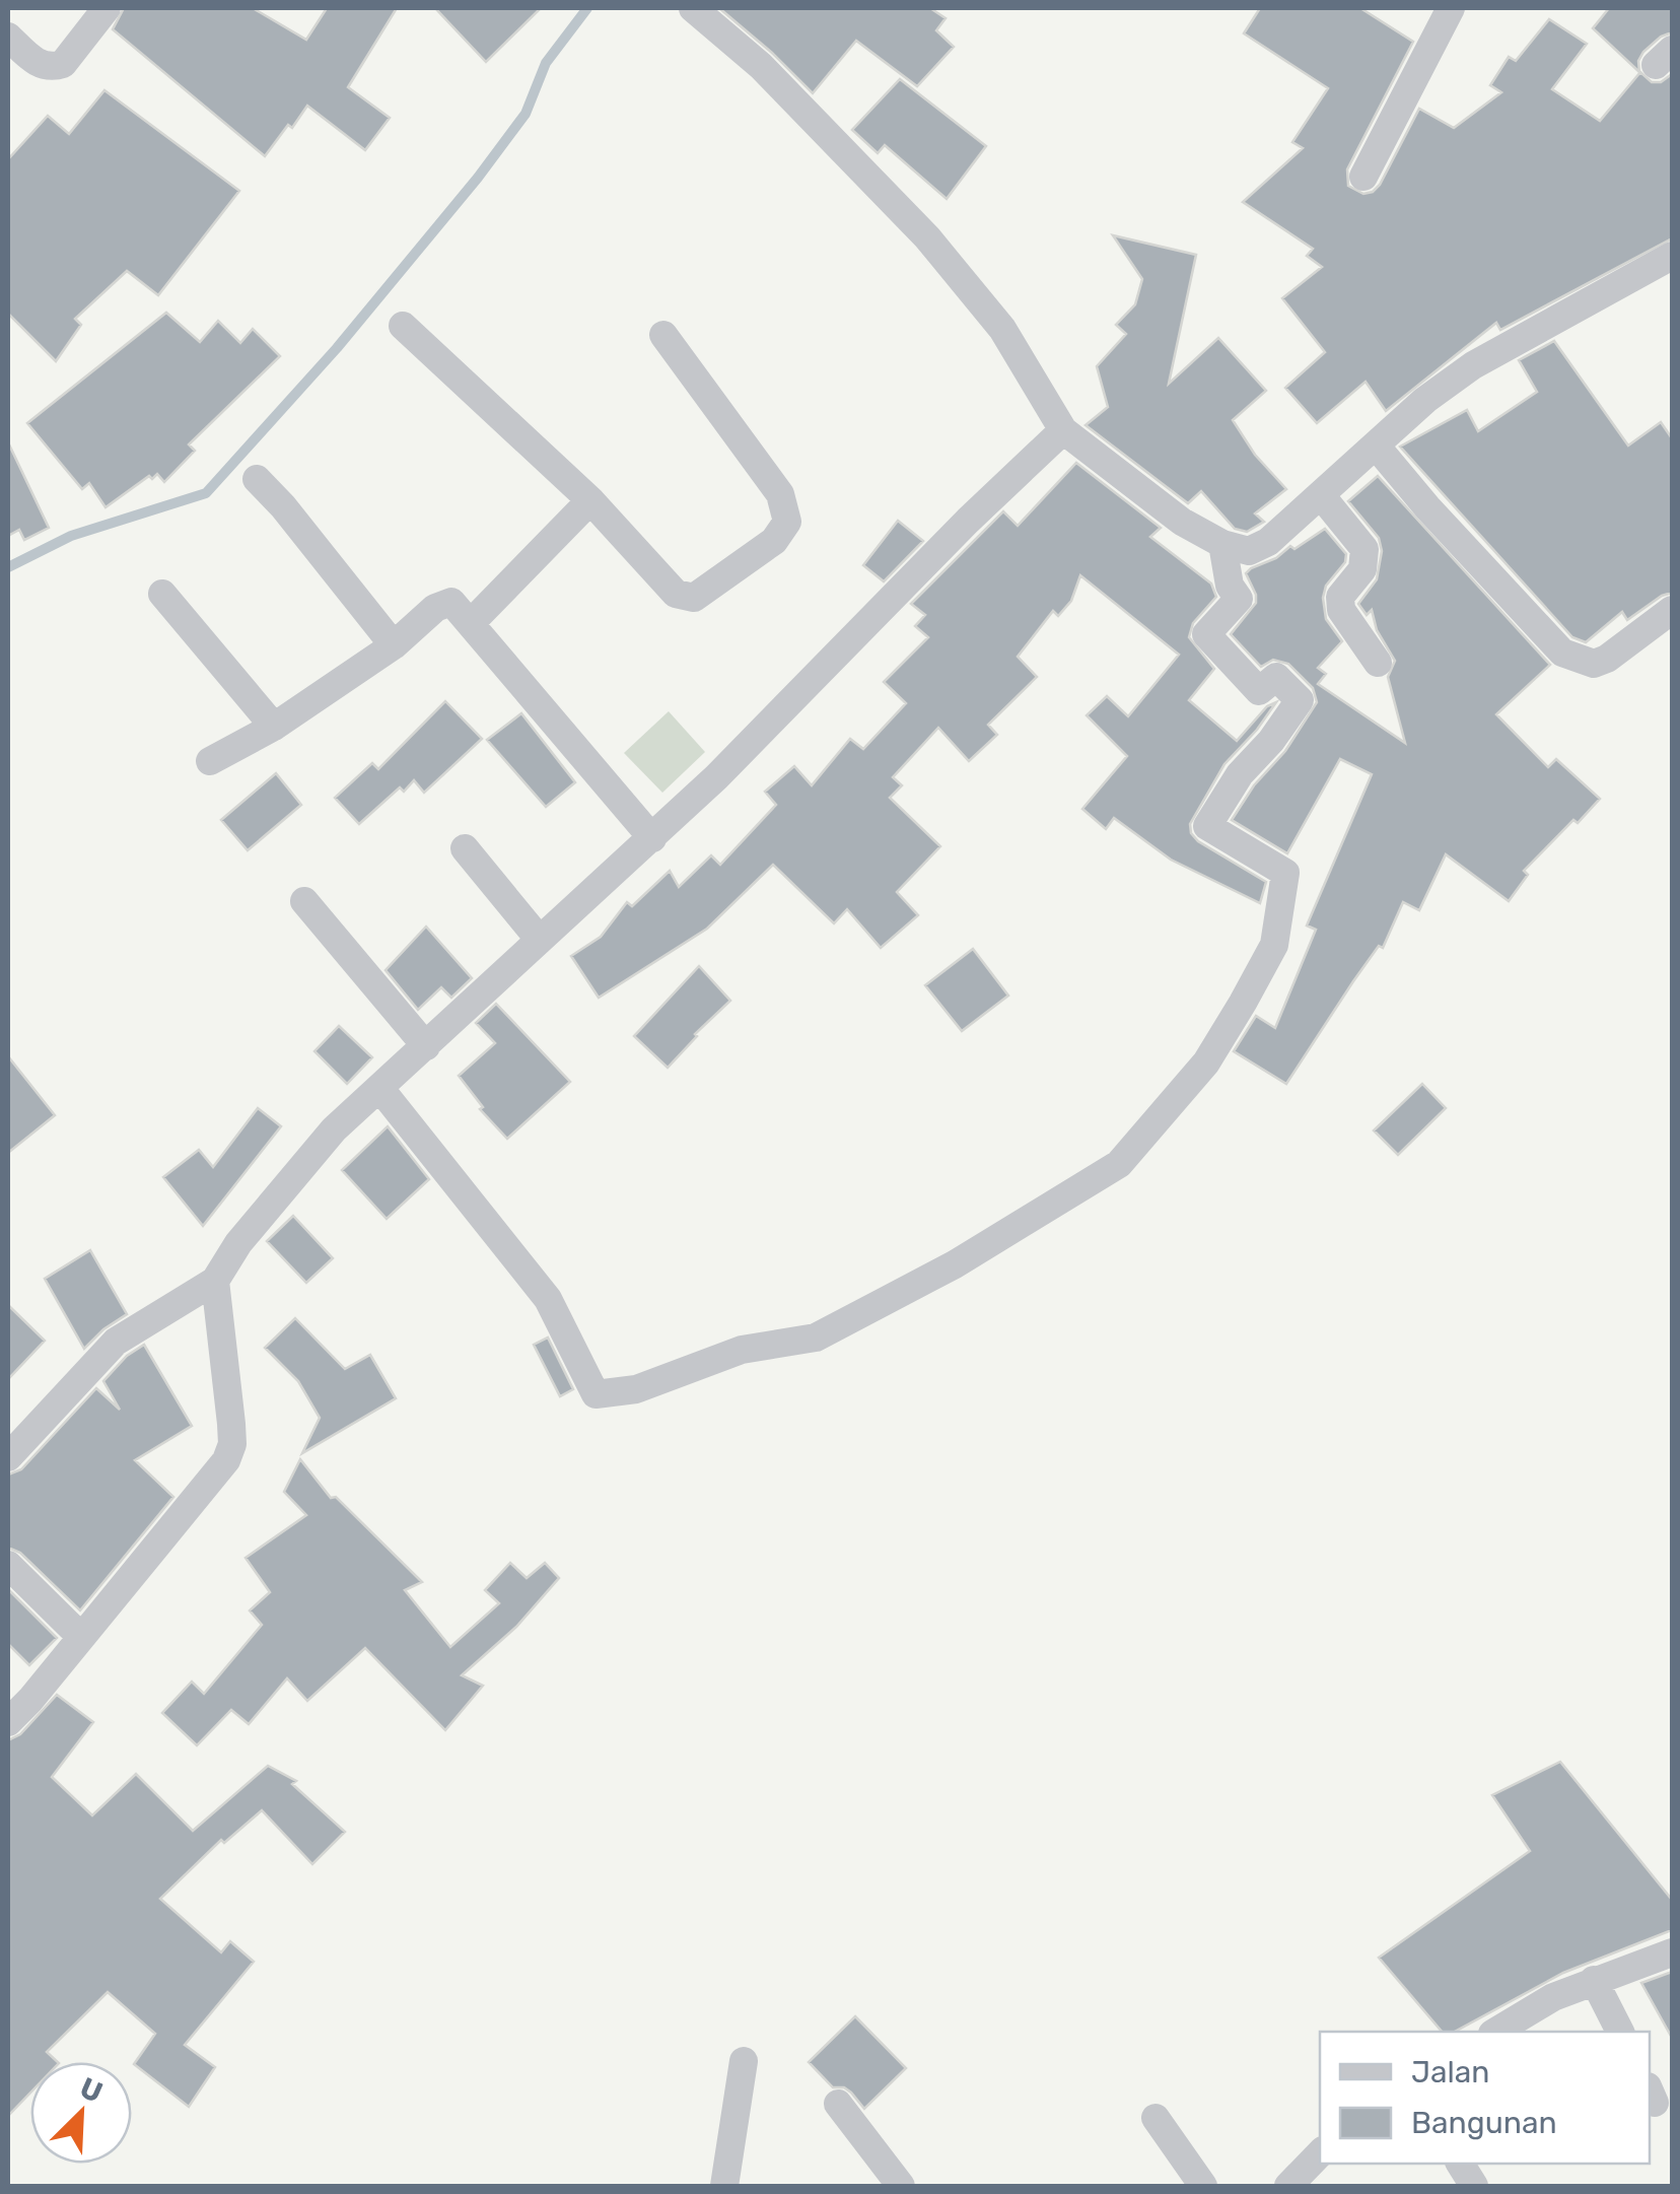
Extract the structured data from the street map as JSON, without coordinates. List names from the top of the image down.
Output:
{
  "legend": ["Jalan", "Bangunan"],
  "north": "top right"
}
